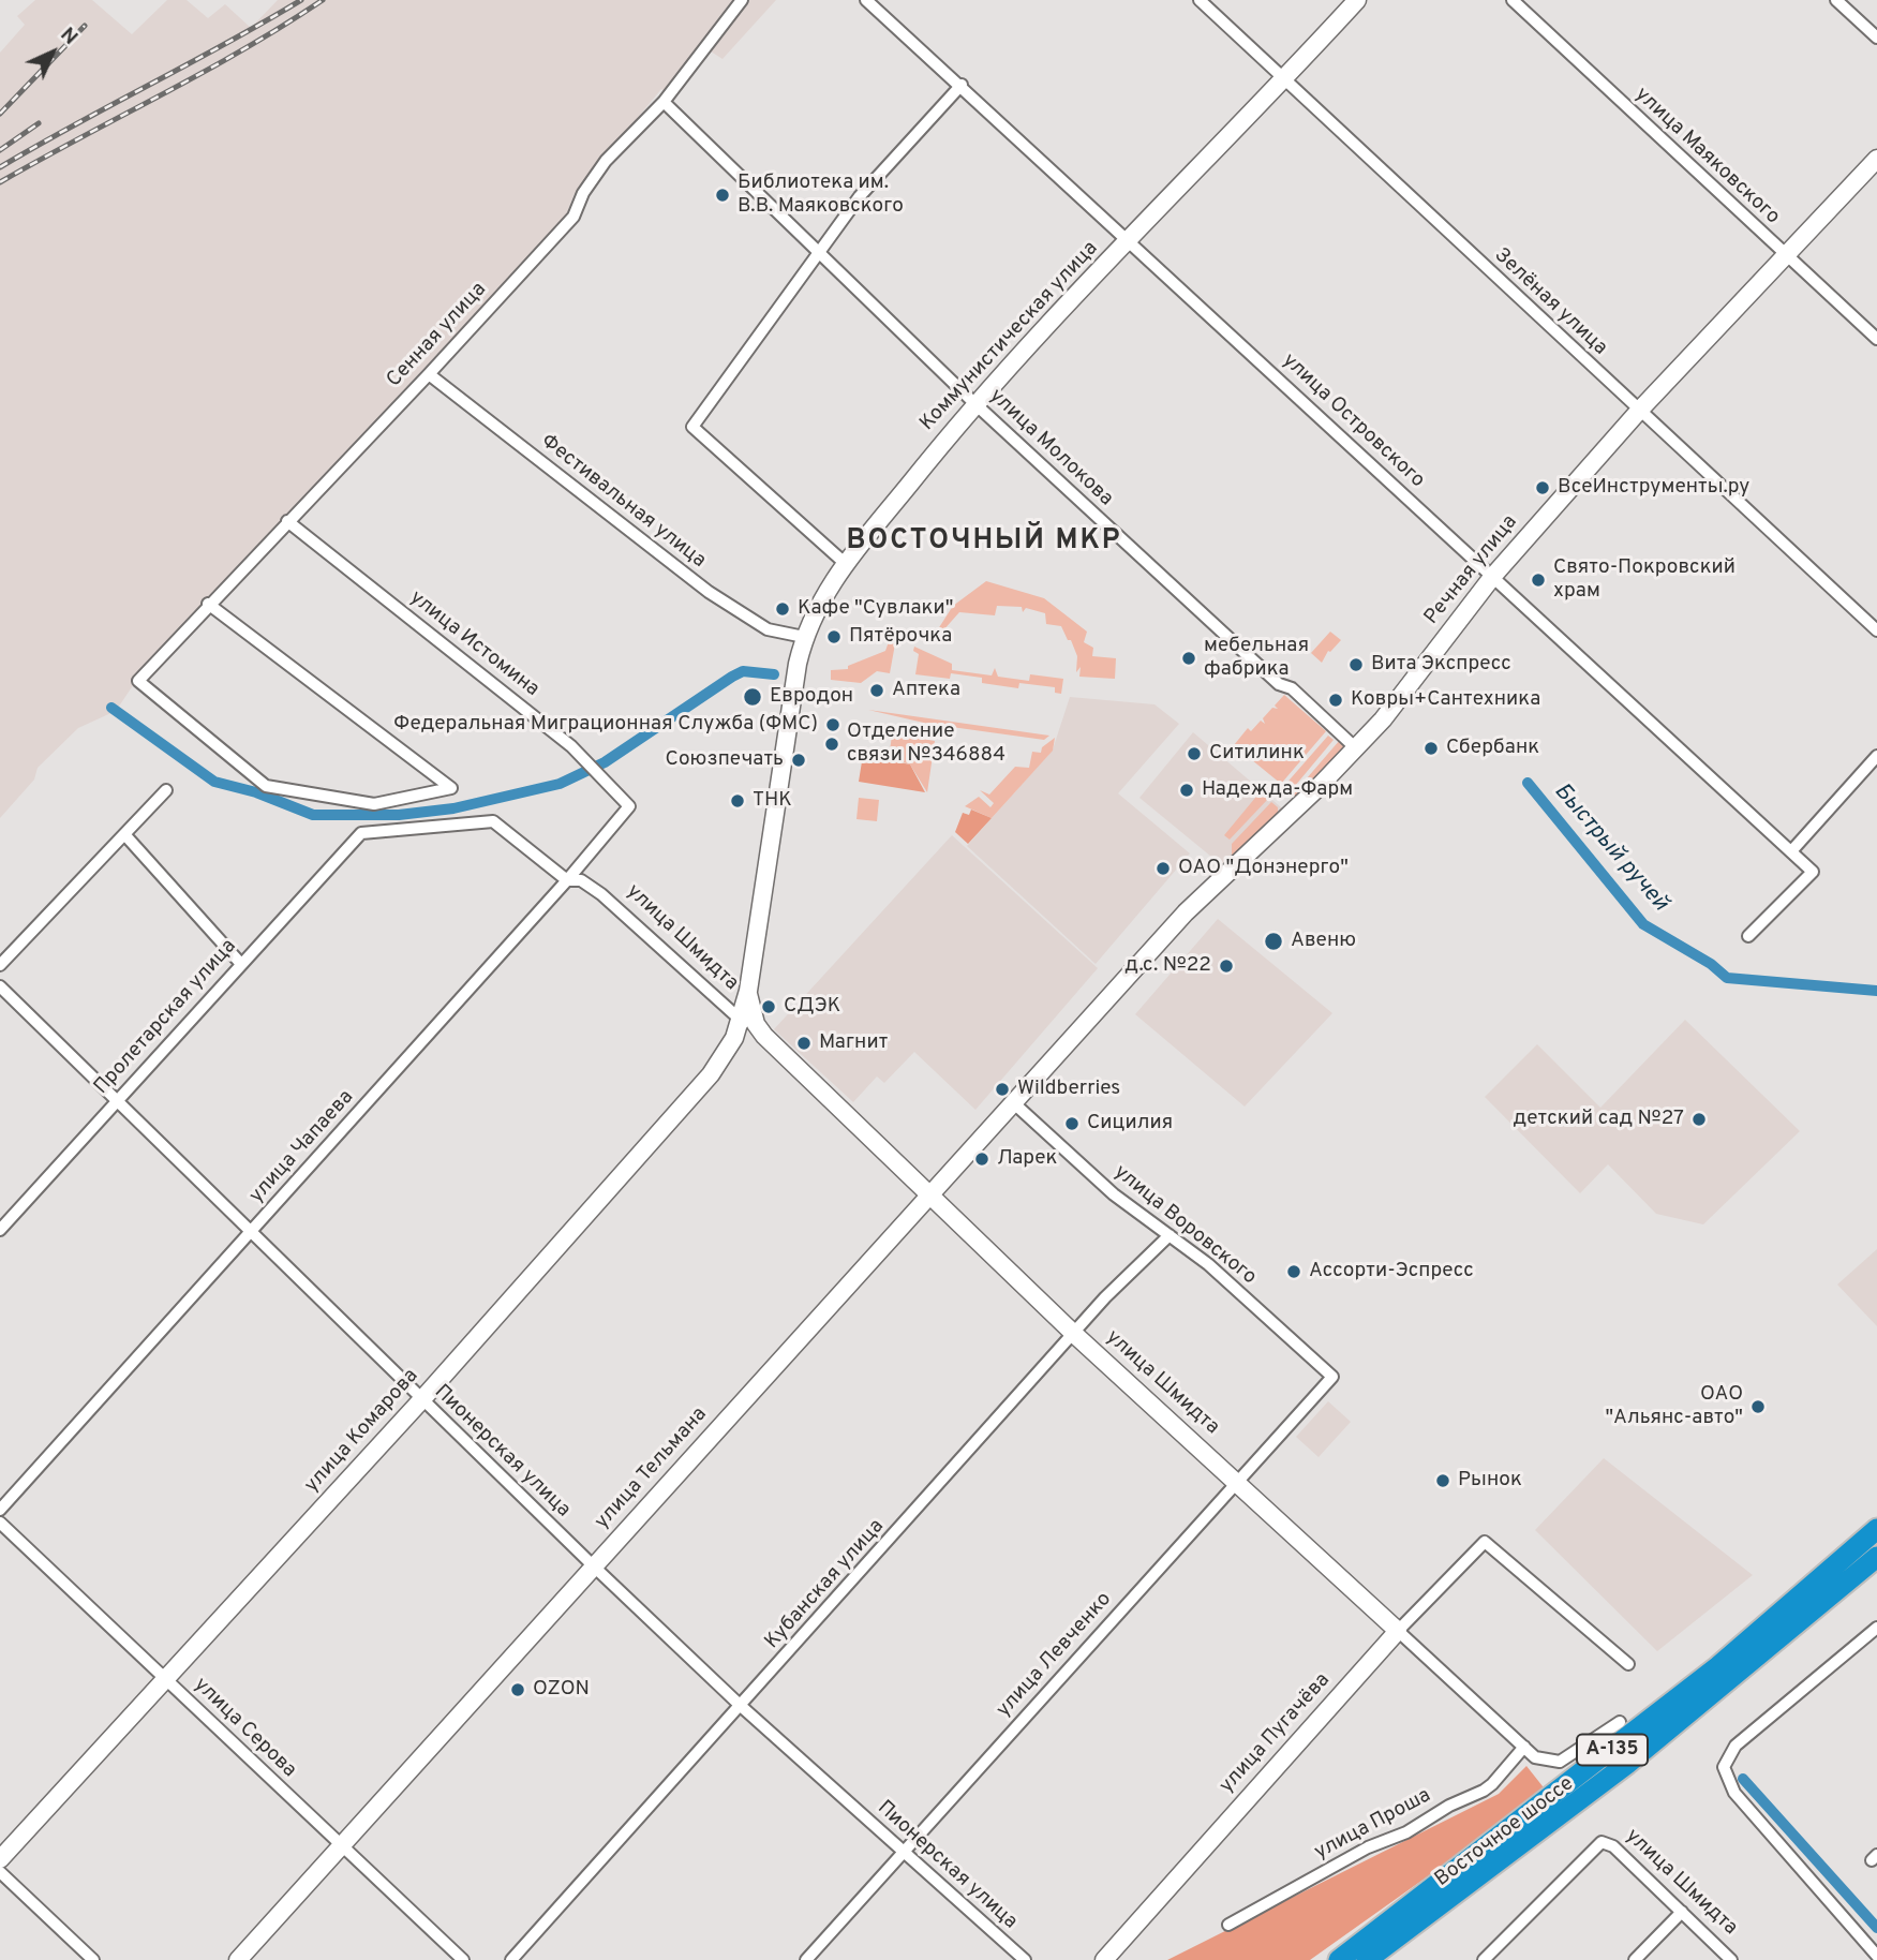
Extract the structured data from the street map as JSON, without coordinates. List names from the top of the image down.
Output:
{
  "streets": {
    "highway": ["А-135", "Восточное шоссе"],
    "street": [
      "улица Маяковского",
      "Зелёная улица",
      "Сенная улица",
      "Коммунистическая улица",
      "улица Островского",
      "улица Молокова",
      "Фестивальная улица",
      "Речная улица",
      "улица Истомина",
      "улица Шмидта",
      "Пролетарская улица",
      "улица Чапаева",
      "улица Воровского",
      "улица Комарова",
      "Пионерская улица",
      "улица Тельмана",
      "Кубанская улица",
      "улица Левченко",
      "улица Серова",
      "улица Пугачёва",
      "улица Проша"
    ]
  },
  "crossings": [
    ["улица Маяковского", "Речная улица"],
    ["Зелёная улица", "Коммунистическая улица"],
    ["Зелёная улица", "Речная улица"],
    ["Сенная улица", "улица Молокова"],
    ["Сенная улица", "Фестивальная улица"],
    ["Сенная улица", "улица Истомина"],
    ["Коммунистическая улица", "улица Островского"],
    ["Коммунистическая улица", "улица Молокова"],
    ["Коммунистическая улица", "Фестивальная улица"],
    ["Коммунистическая улица", "улица Шмидта"],
    ["Коммунистическая улица", "улица Комарова"],
    ["улица Островского", "Речная улица"],
    ["улица Молокова", "Речная улица"],
    ["Речная улица", "улица Тельмана"],
    ["улица Истомина", "улица Чапаева"],
    ["улица Шмидта", "Пролетарская улица"],
    ["улица Шмидта", "улица Чапаева"],
    ["улица Шмидта", "улица Комарова"],
    ["улица Шмидта", "улица Тельмана"],
    ["улица Шмидта", "Кубанская улица"],
    ["улица Шмидта", "улица Левченко"],
    ["улица Шмидта", "улица Пугачёва"],
    ["улица Шмидта", "улица Проша"],
    ["Пролетарская улица", "Пионерская улица"],
    ["улица Чапаева", "Пионерская улица"],
    ["улица Воровского", "улица Тельмана"],
    ["улица Воровского", "Кубанская улица"],
    ["улица Воровского", "улица Левченко"],
    ["улица Комарова", "Пионерская улица"],
    ["улица Комарова", "улица Серова"],
    ["Пионерская улица", "улица Тельмана"],
    ["Пионерская улица", "Кубанская улица"],
    ["Пионерская улица", "улица Левченко"],
    ["улица Тельмана", "улица Серова"]
  ],
  "districts": ["ВОСТОЧНЫЙ МКР"],
  "water": ["Быстрый ручей"],
  "places": [
    "Библиотека им. В.В. Маяковского",
    "ВсеИнструменты.ру",
    "Свято-Покровский храм",
    "Кафе \"Сувлаки\"",
    "Пятёрочка",
    "мебельная фабрика",
    "Вита Экспресс",
    "Аптека",
    "Евродон",
    "Ковры+Сантехника",
    "Федеральная Миграционная Служба (ФМС)",
    "Отделение связи №346884",
    "Сбербанк",
    "Ситилинк",
    "Союзпечать",
    "Надежда-Фарм",
    "ТНК",
    "ОАО \"Донэнерго\"",
    "Авеню",
    "д.с. №22",
    "СДЭК",
    "Магнит",
    "Wildberries",
    "детский сад №27",
    "Сицилия",
    "Ларек",
    "Ассорти-Эспресс",
    "ОАО \"Альянс-авто\"",
    "Рынок",
    "OZON"
  ],
  "north": "top right"
}
